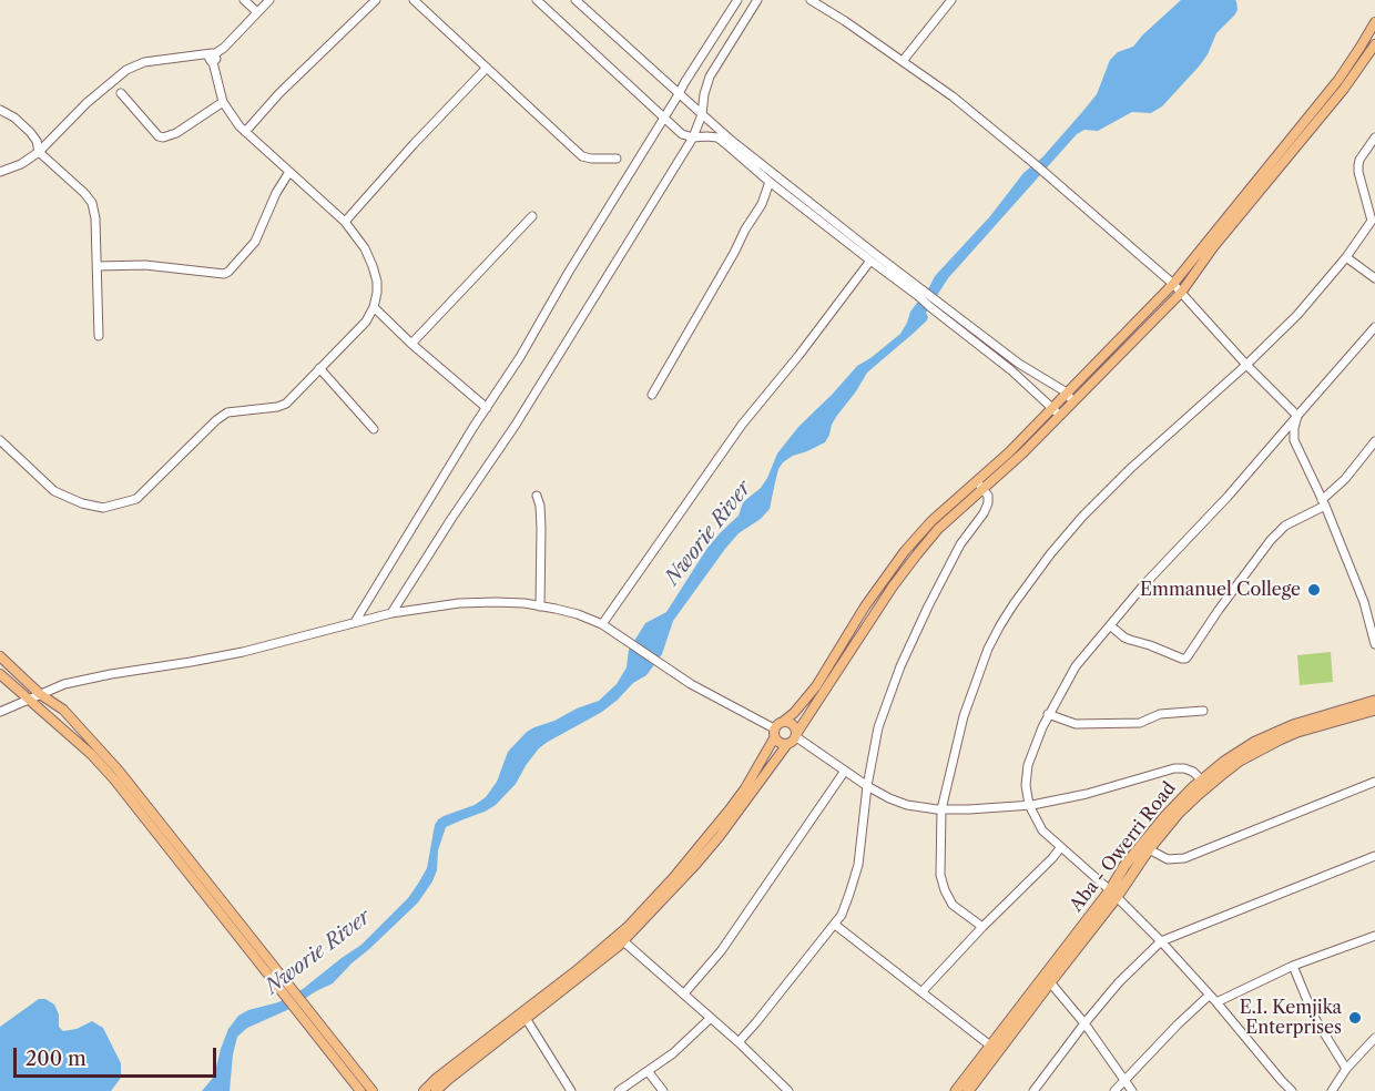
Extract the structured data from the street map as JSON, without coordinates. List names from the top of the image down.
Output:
{
  "streets": {
    "highway": ["Aba - Owerri Road"]
  },
  "water": ["Nworie River"],
  "places": ["Emmanuel College", "E.I. Kemjika Enterprises"],
  "scale_bar": "200 m"
}
